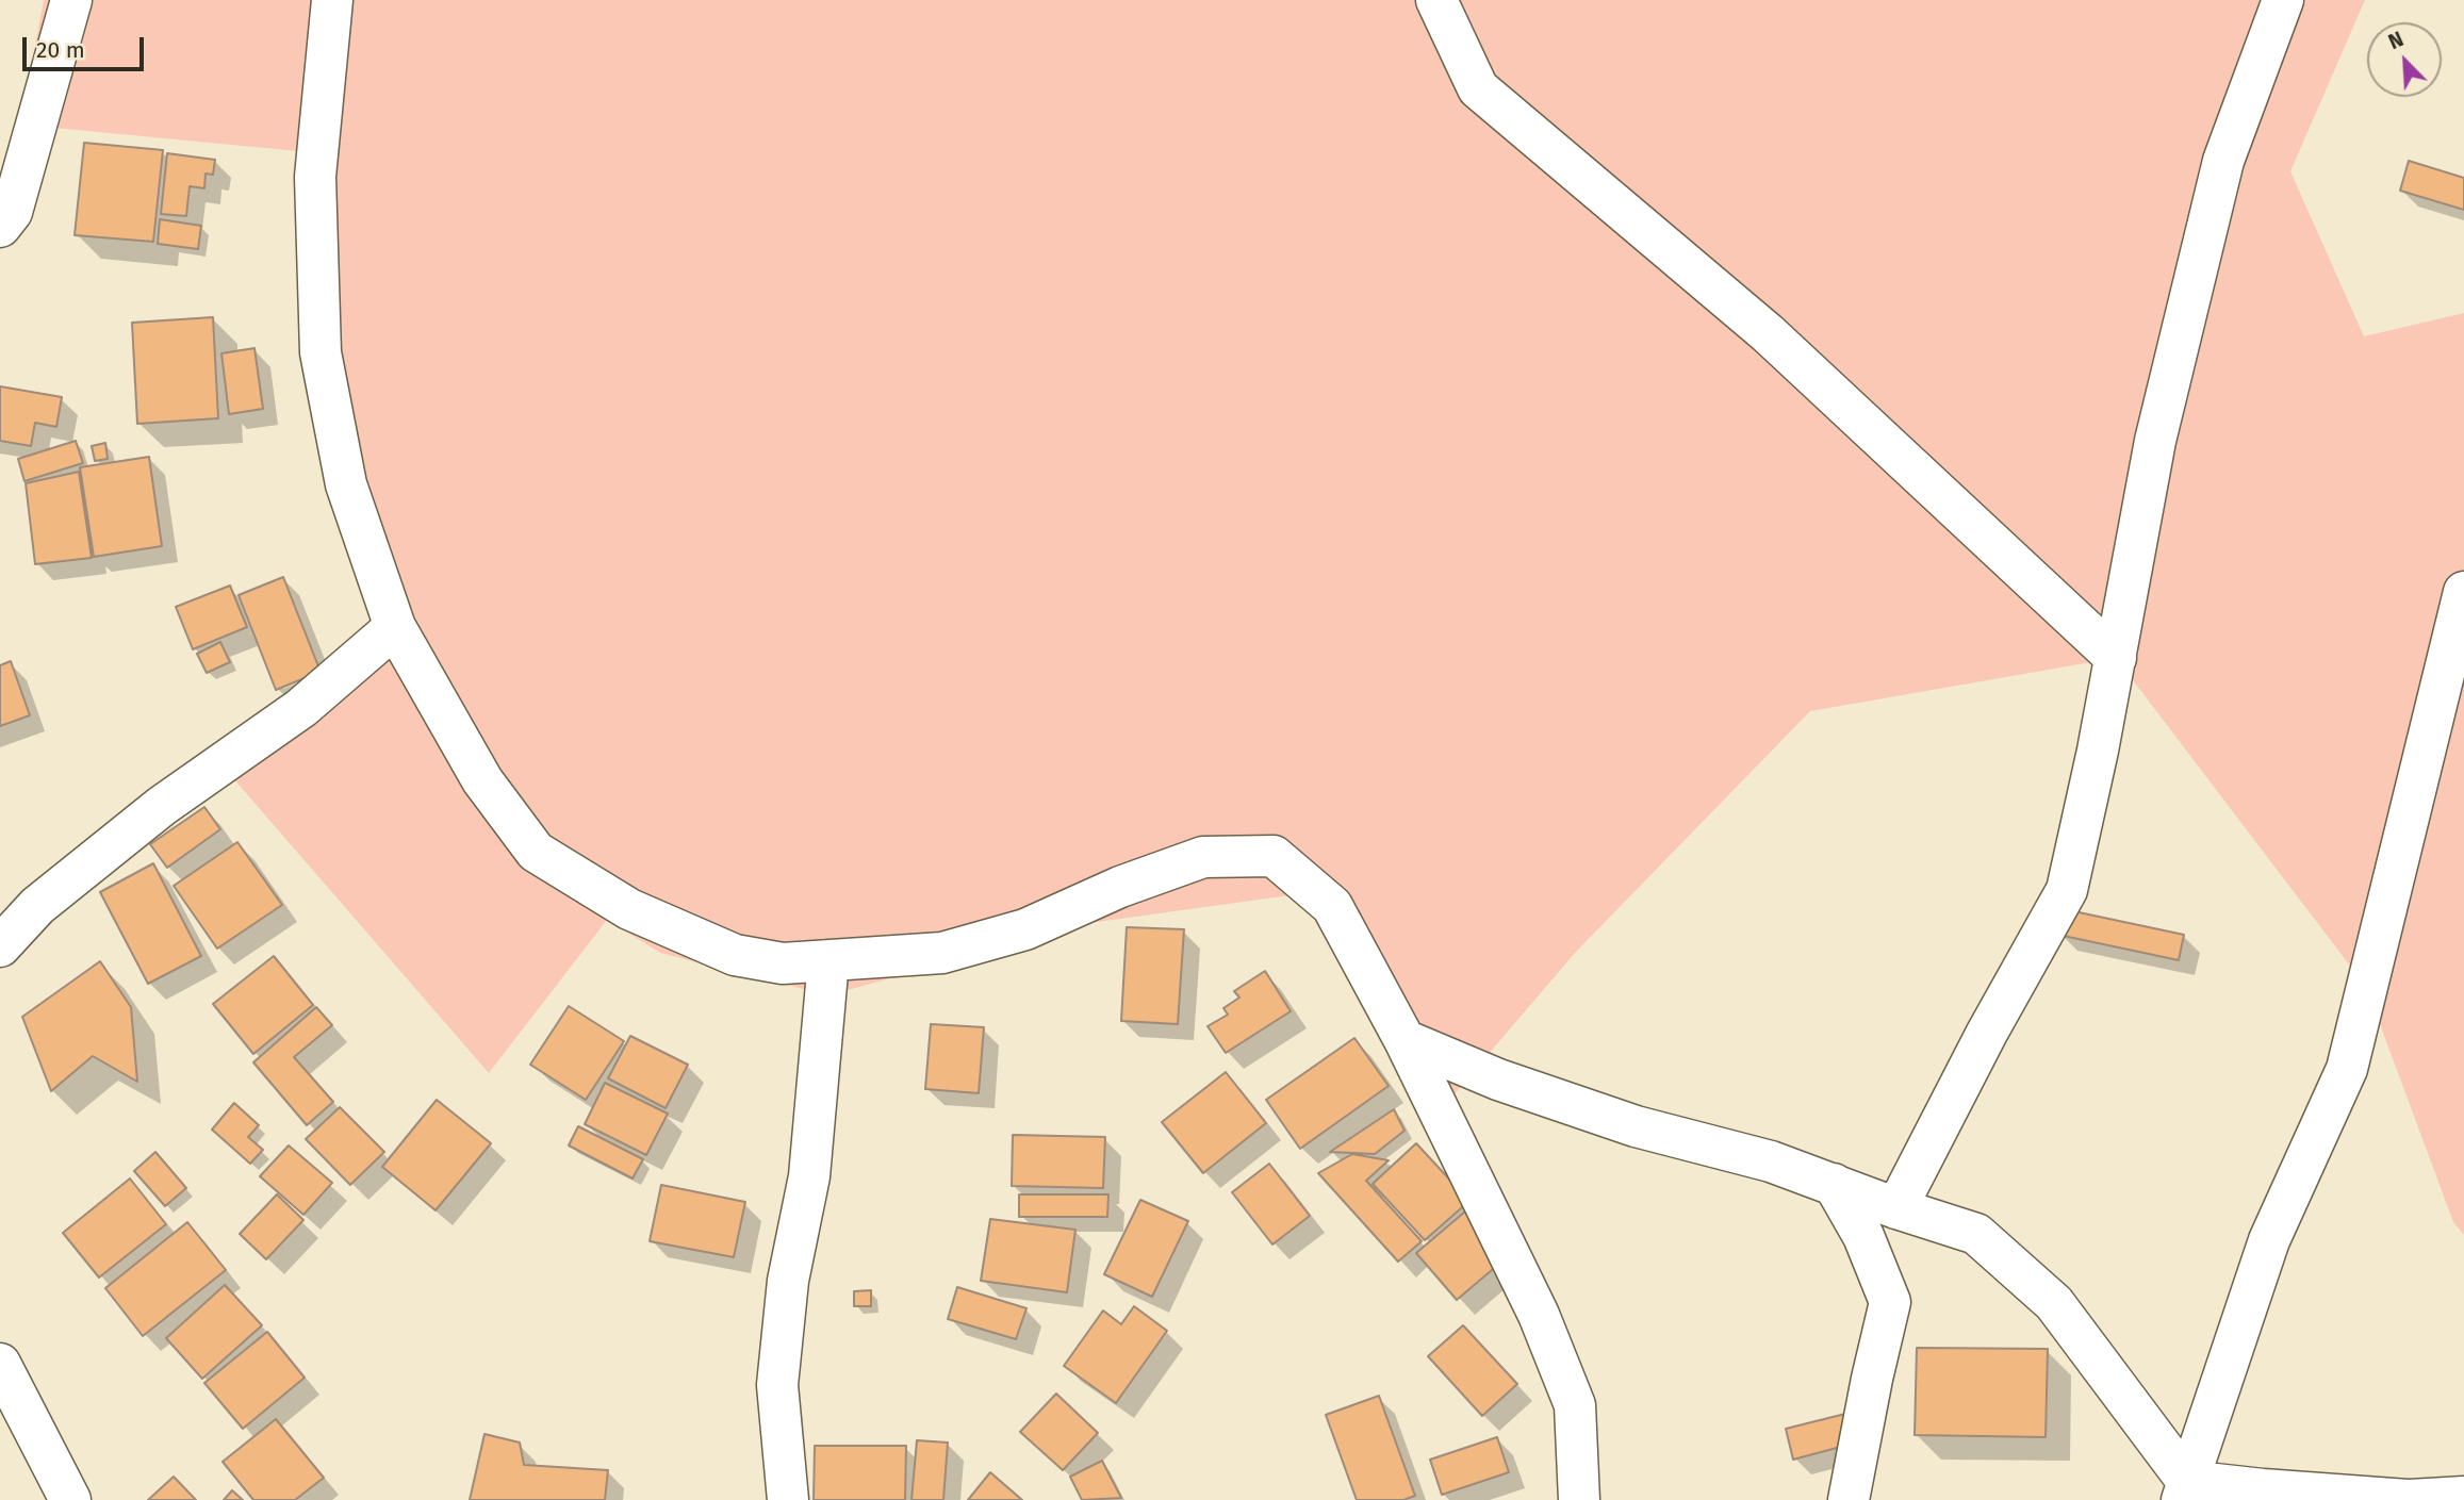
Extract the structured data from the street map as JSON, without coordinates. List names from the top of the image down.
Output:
{
  "scale_bar": "20 m",
  "north": "top left"
}
